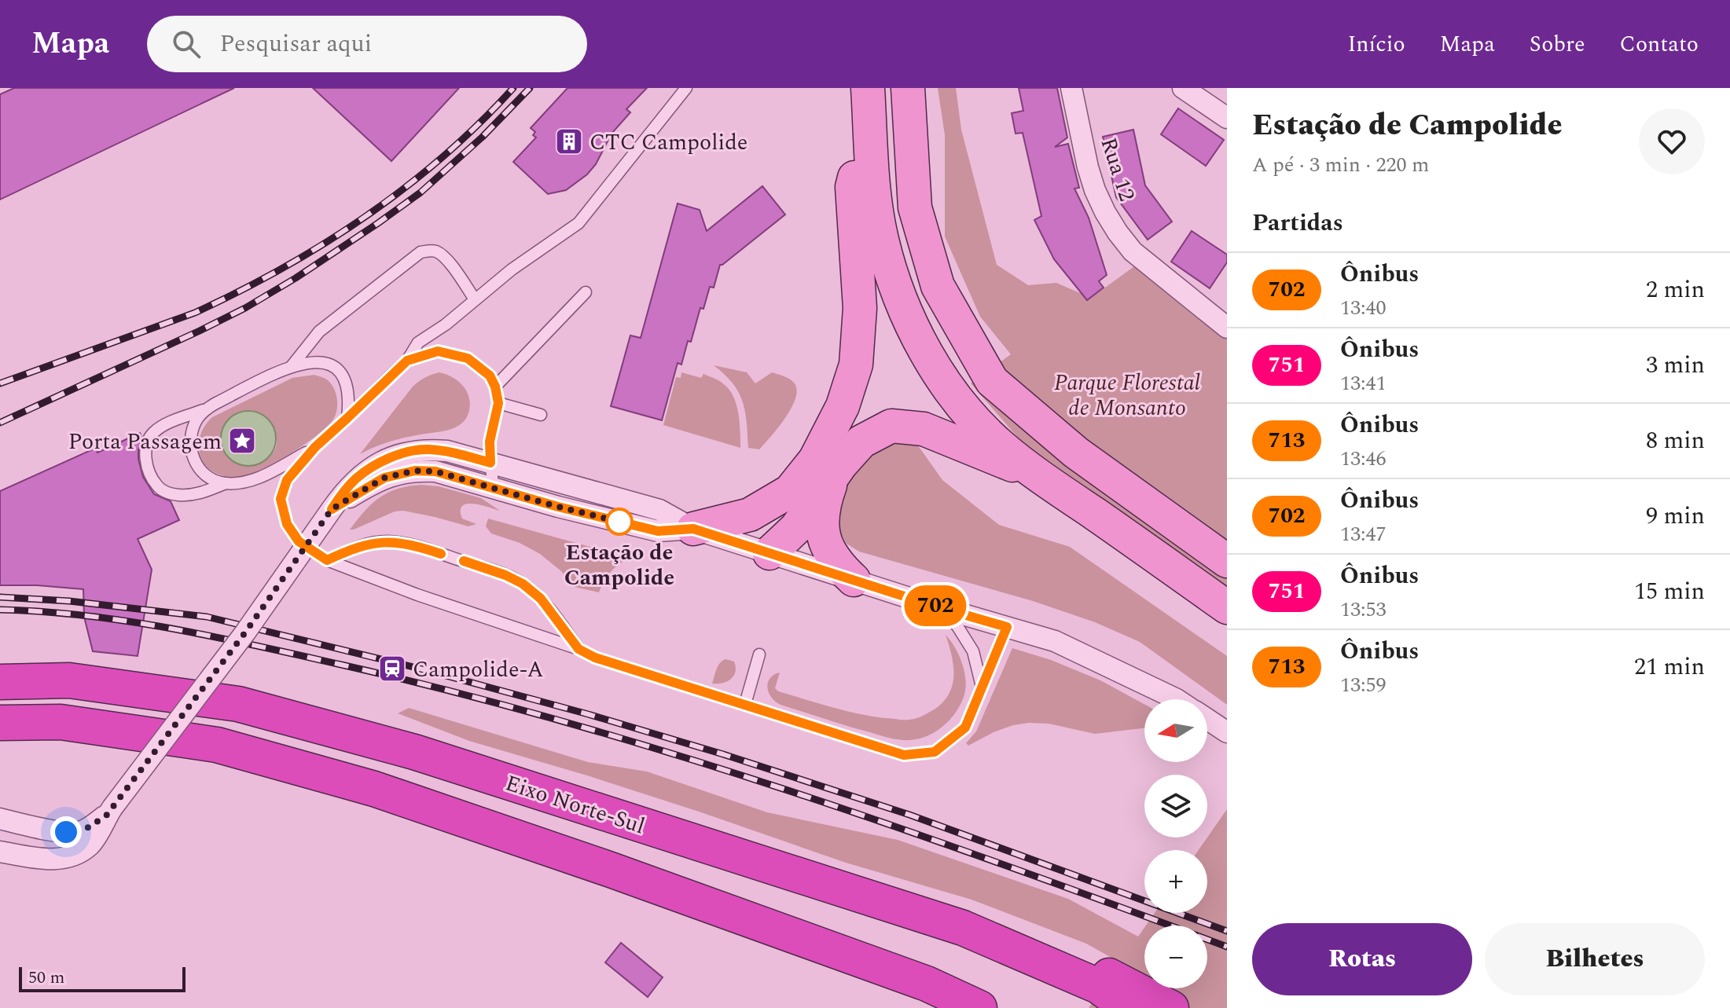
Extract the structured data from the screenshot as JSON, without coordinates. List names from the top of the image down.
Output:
{
  "streets": {
    "highway": ["Eixo Norte-Sul"],
    "street": ["Rua 12"]
  },
  "parks": ["Parque Florestal de Monsanto"],
  "places": {
    "building": ["CTC Campolide"],
    "place": ["Porta Passagem"],
    "other": ["Estação de Campolide"],
    "station": ["Campolide-A"]
  },
  "lines": ["bus line 702"],
  "scale_bar": "50 m",
  "north": "left",
  "page": {
    "header": "Mapa",
    "search": "Pesquisar aqui",
    "nav": [
      "Início",
      "Mapa",
      "Sobre",
      "Contato"
    ],
    "on_map": "702",
    "heading": [
      ["Estação de Campolide", "A pé · 3 min · 220 m"],
      "Partidas"
    ],
    "list": [
      {
        "mark": "702",
        "name": "Ônibus",
        "note": "13:40",
        "value": "2 min"
      },
      {
        "mark": "751",
        "name": "Ônibus",
        "note": "13:41",
        "value": "3 min"
      },
      {
        "mark": "713",
        "name": "Ônibus",
        "note": "13:46",
        "value": "8 min"
      },
      {
        "mark": "702",
        "name": "Ônibus",
        "note": "13:47",
        "value": "9 min"
      },
      {
        "mark": "751",
        "name": "Ônibus",
        "note": "13:53",
        "value": "15 min"
      },
      {
        "mark": "713",
        "name": "Ônibus",
        "note": "13:59",
        "value": "21 min"
      }
    ],
    "map_buttons": ["+", "−"],
    "buttons": ["Rotas", "Bilhetes"],
    "scale": "50 m"
  }
}
